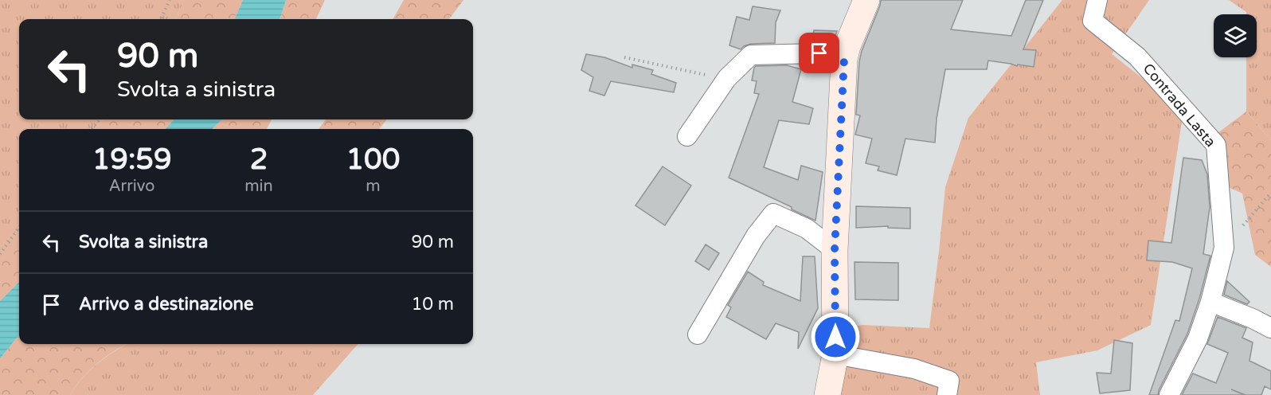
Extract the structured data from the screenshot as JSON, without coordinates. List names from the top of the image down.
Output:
{
  "streets": {
    "street": ["Contrada Lasta"]
  },
  "page": {
    "turn": ["90 m", "Svolta a sinistra"],
    "eta": [
      "19:59",
      "Arrivo",
      "2",
      "min",
      "100",
      "m"
    ],
    "list": [
      {
        "name": "Svolta a sinistra",
        "value": "90 m"
      },
      {
        "name": "Arrivo a destinazione",
        "value": "10 m"
      }
    ]
  }
}
